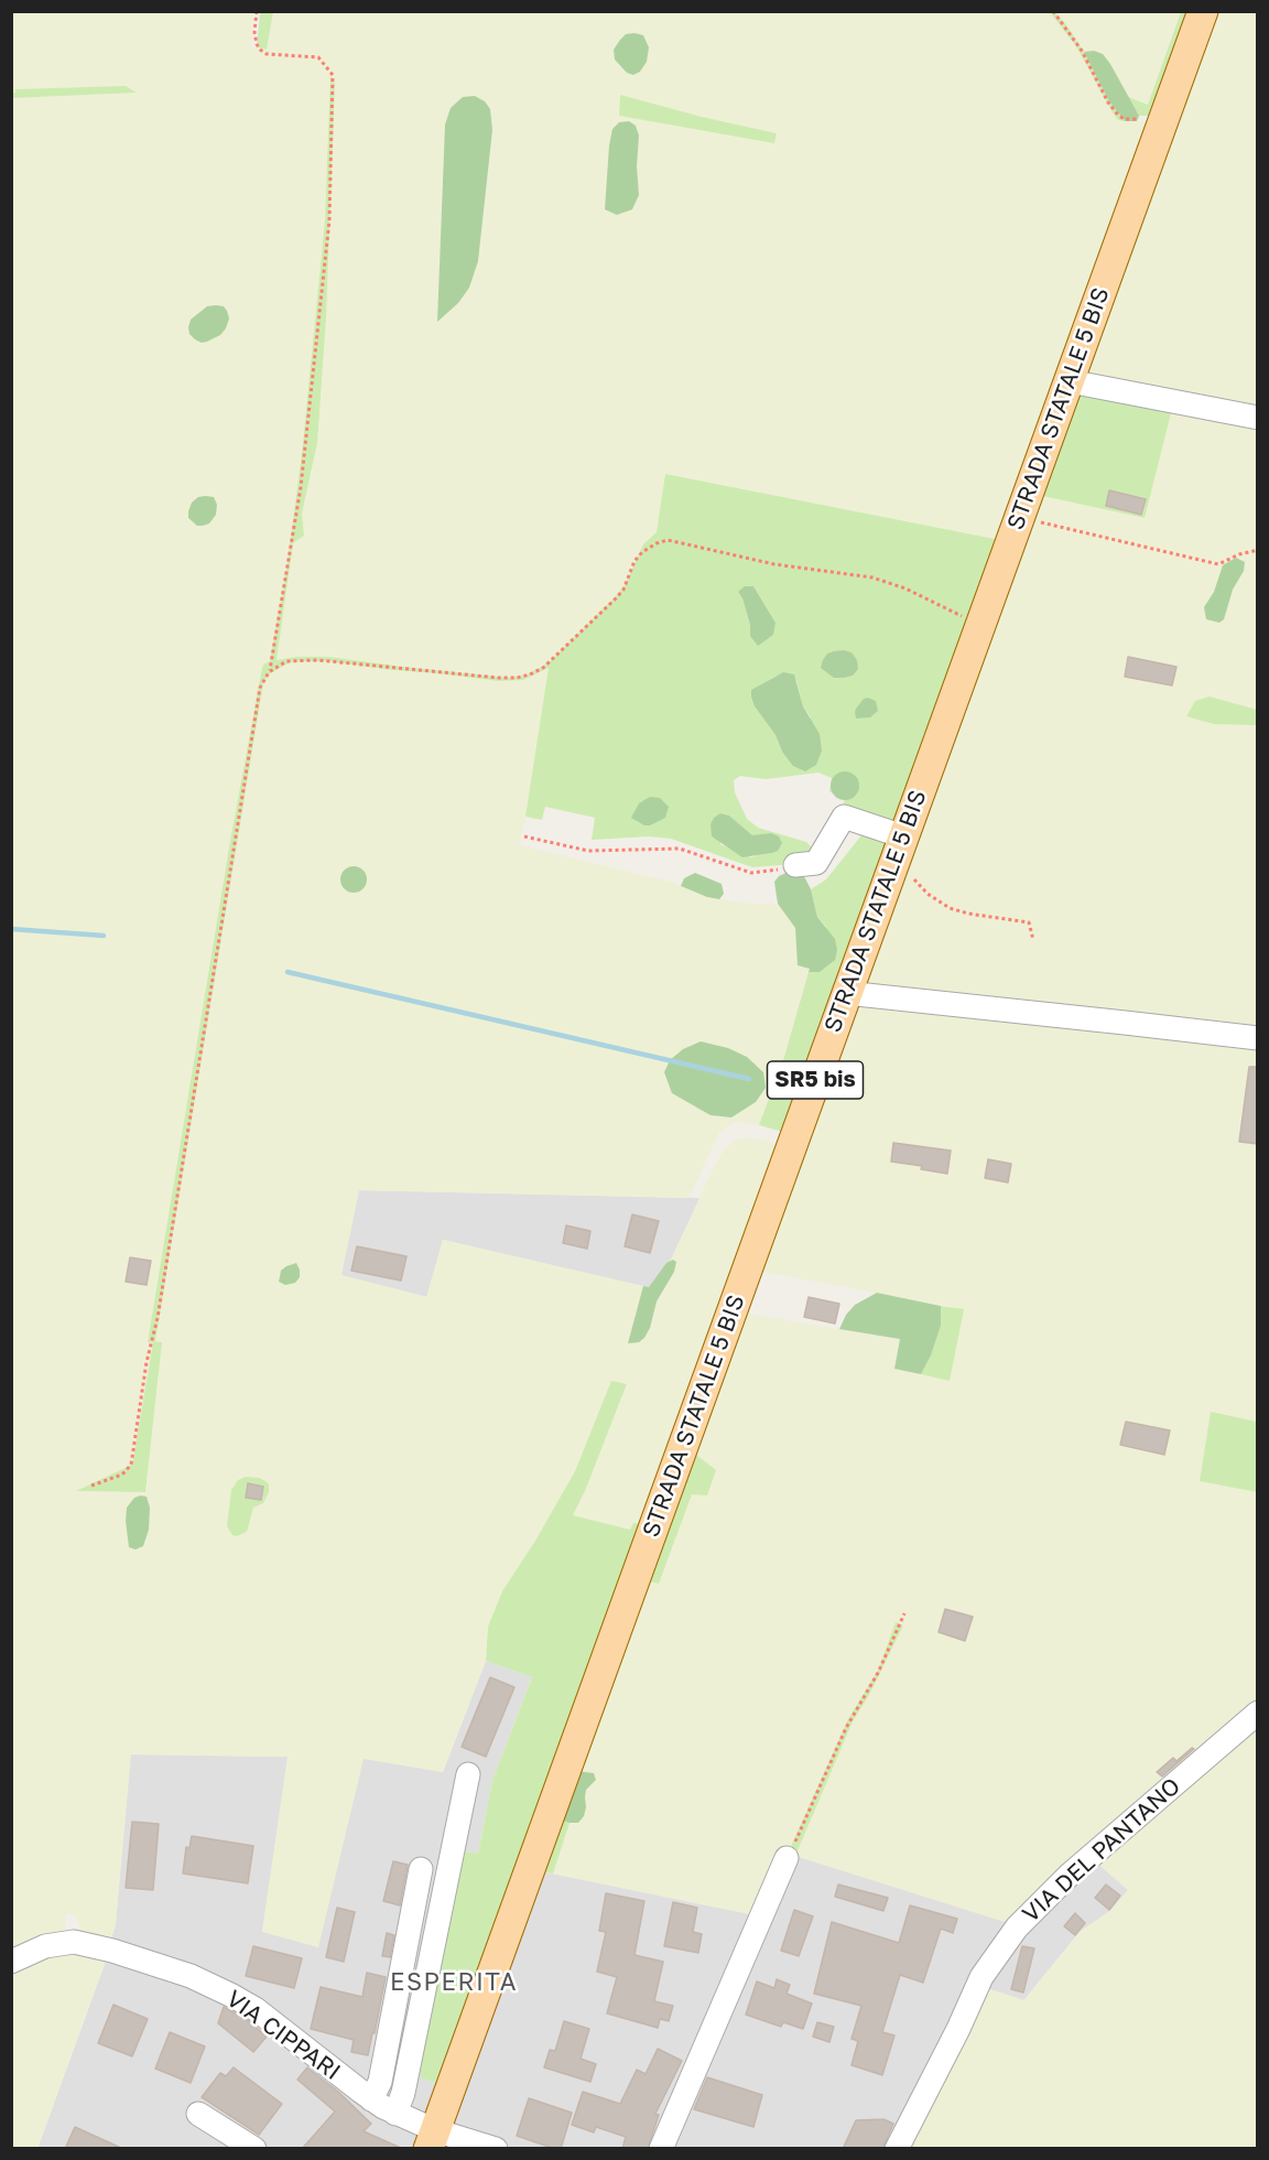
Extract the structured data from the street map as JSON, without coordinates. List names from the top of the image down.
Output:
{
  "streets": {
    "main road": ["STRADA STATALE 5 BIS", "SR5 bis"],
    "street": ["VIA DEL PANTANO", "VIA CIPPARI"]
  },
  "crossings": [
    ["STRADA STATALE 5 BIS", "VIA CIPPARI"]
  ],
  "districts": ["ESPERITA"]
}
